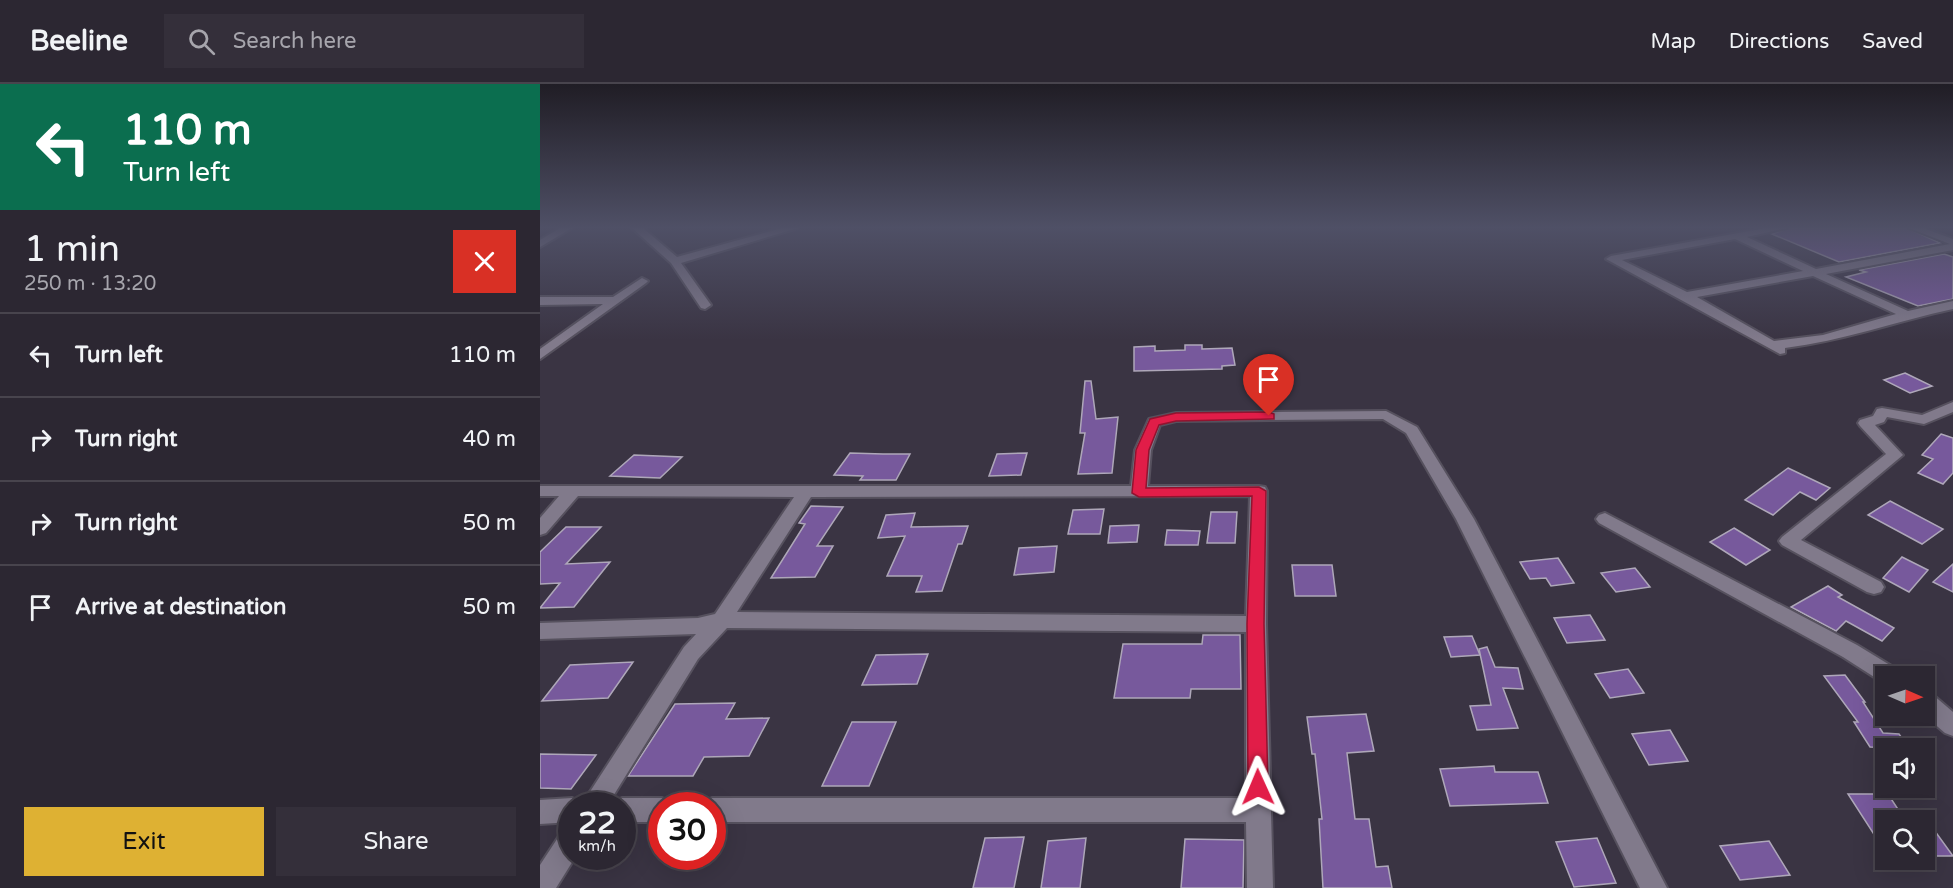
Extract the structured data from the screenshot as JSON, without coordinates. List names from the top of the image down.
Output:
{
  "north": "right",
  "page": {
    "header": "Beeline",
    "search": "Search here",
    "nav": ["Map", "Directions", "Saved"],
    "turn": ["110 m", "Turn left"],
    "heading": ["1 min", "250 m · 13:20"],
    "list": [
      {
        "name": "Turn left",
        "value": "110 m"
      },
      {
        "name": "Turn right",
        "value": "40 m"
      },
      {
        "name": "Turn right",
        "value": "50 m"
      },
      {
        "name": "Arrive at destination",
        "value": "50 m"
      }
    ],
    "speed": "22 km/h",
    "limit": "30",
    "buttons": ["Exit", "Share"]
  }
}
